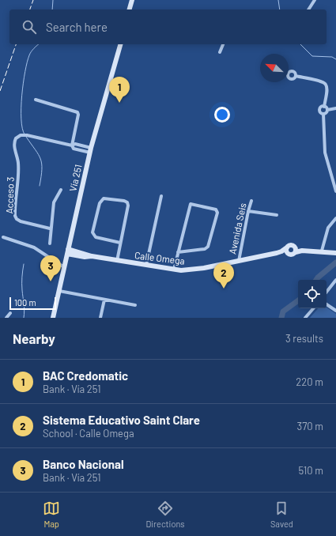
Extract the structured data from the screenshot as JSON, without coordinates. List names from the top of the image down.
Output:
{
  "streets": {
    "street": [
      "Vía 251",
      "Acceso 3",
      "Avenida Seis",
      "Calle Omega"
    ]
  },
  "crossings": [
    ["Vía 251", "Acceso 3"],
    ["Vía 251", "Calle Omega"],
    ["Avenida Seis", "Calle Omega"]
  ],
  "scale_bar": "100 m",
  "north": "top left",
  "page": {
    "search": "Search here",
    "pins": ["1", "3", "2"],
    "scale": "100 m",
    "heading": ["Nearby", "3 results"],
    "list": [
      {
        "mark": "1",
        "name": "BAC Credomatic",
        "note": "Bank · Vía 251",
        "value": "220 m"
      },
      {
        "mark": "2",
        "name": "Sistema Educativo Saint Clare",
        "note": "School · Calle Omega",
        "value": "370 m"
      },
      {
        "mark": "3",
        "name": "Banco Nacional",
        "note": "Bank · Vía 251",
        "value": "510 m"
      }
    ],
    "nav": ["Map", "Directions", "Saved"]
  }
}
